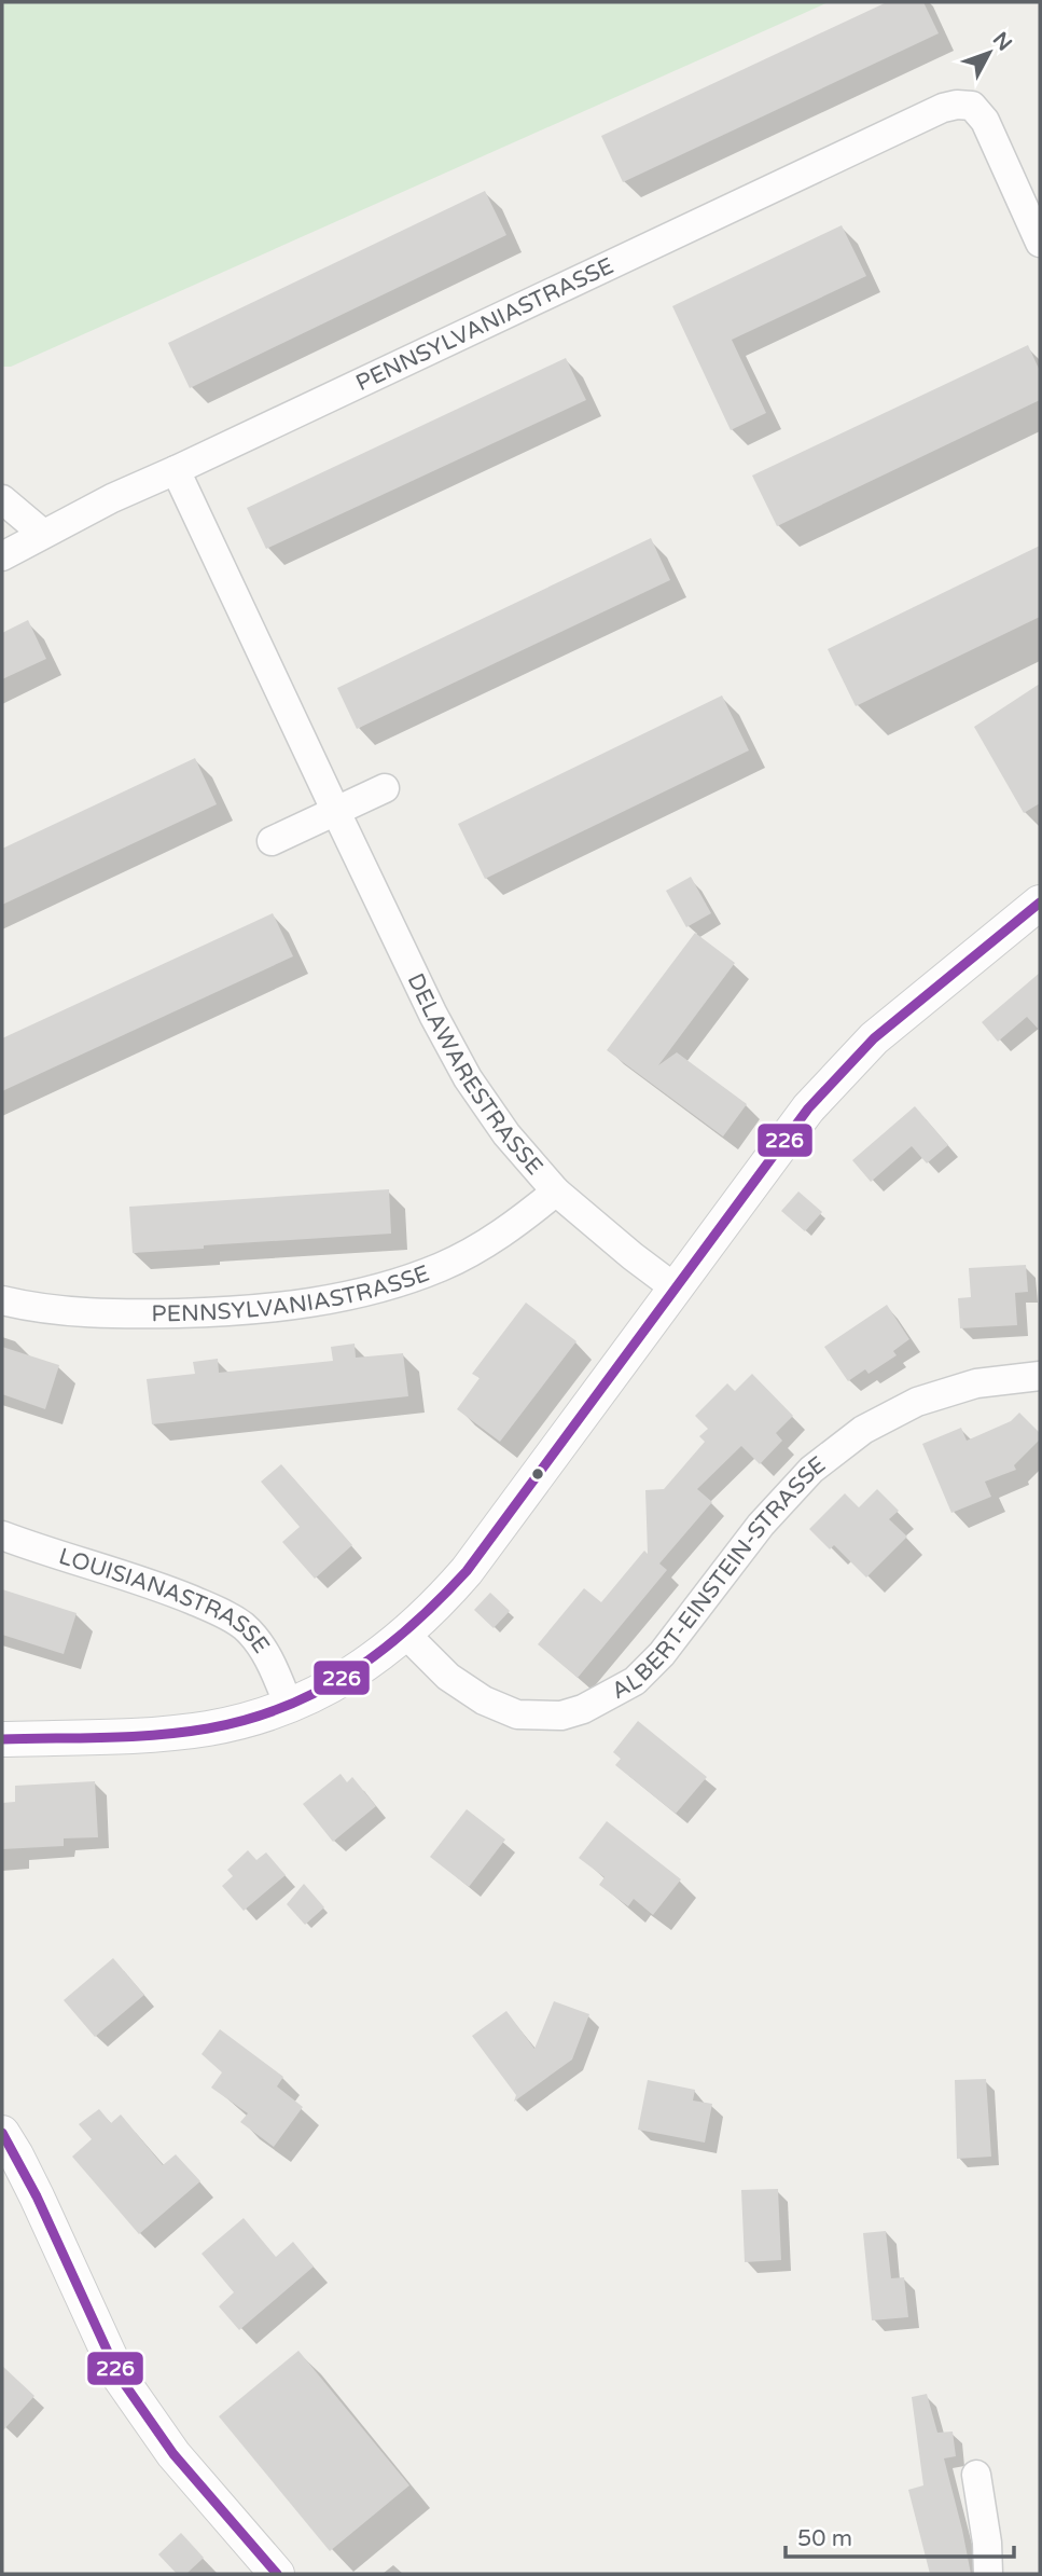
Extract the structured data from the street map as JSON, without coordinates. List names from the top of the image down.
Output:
{
  "streets": {
    "street": [
      "PENNSYLVANIASTRASSE",
      "DELAWARESTRASSE",
      "ALBERT-EINSTEIN-STRASSE",
      "LOUISIANASTRASSE"
    ]
  },
  "crossings": [
    ["PENNSYLVANIASTRASSE", "DELAWARESTRASSE"]
  ],
  "lines": ["transit line 226"],
  "scale_bar": "50 m",
  "north": "top right"
}
